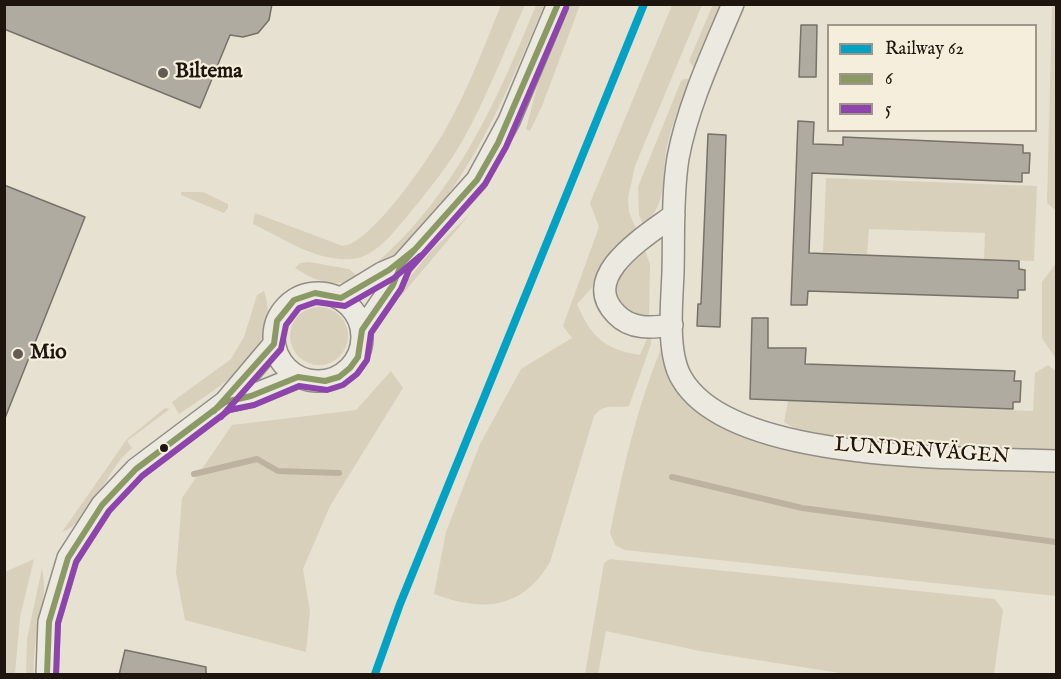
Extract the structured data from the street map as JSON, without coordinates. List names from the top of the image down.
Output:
{
  "streets": {
    "street": ["LUNDENVÄGEN"]
  },
  "places": ["Biltema", "Mio"],
  "lines": ["rail line 62", "transit line 6", "transit line 5"],
  "legend": ["Railway 62", "6", "5"]
}
